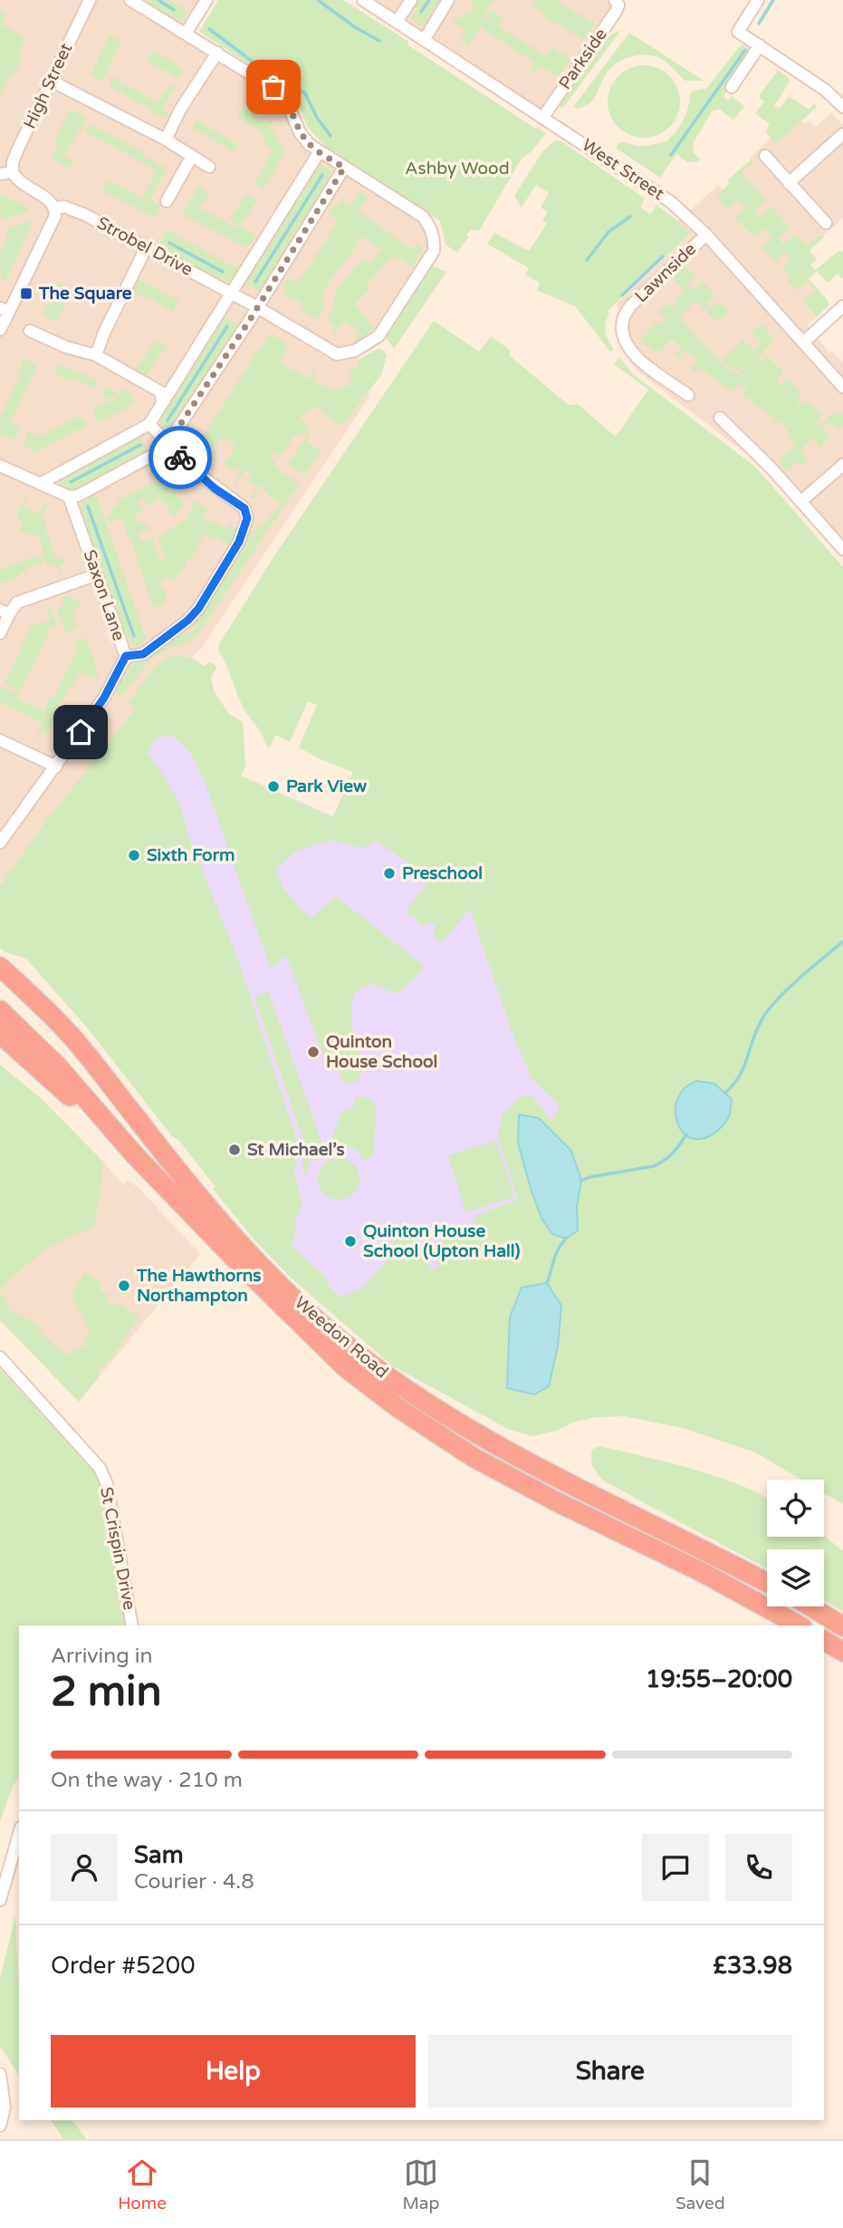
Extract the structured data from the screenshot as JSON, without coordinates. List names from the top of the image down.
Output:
{
  "streets": {
    "highway": ["Weedon Road"],
    "street": [
      "Parkside",
      "High Street",
      "West Street",
      "Strobel Drive",
      "Lawnside",
      "Saxon Lane",
      "St Crispin Drive"
    ]
  },
  "crossings": [
    ["Parkside", "West Street"],
    ["West Street", "Lawnside"]
  ],
  "parks": ["Ashby Wood"],
  "places": {
    "transit": ["The Square"],
    "other": [
      "Park View",
      "Sixth Form",
      "Preschool",
      "Quinton House School",
      "St Michael’s",
      "Quinton House School (Upton Hall)",
      "The Hawthorns Northampton"
    ]
  },
  "page": {
    "heading": ["2 min", "Arriving in", "19:55–20:00"],
    "panel": [
      "Sam",
      "Courier · 4.8",
      "Order #5200",
      "£33.98"
    ],
    "bar": "On the way · 210 m",
    "buttons": ["Help", "Share"],
    "tabs": ["Home", "Map", "Saved"]
  }
}
